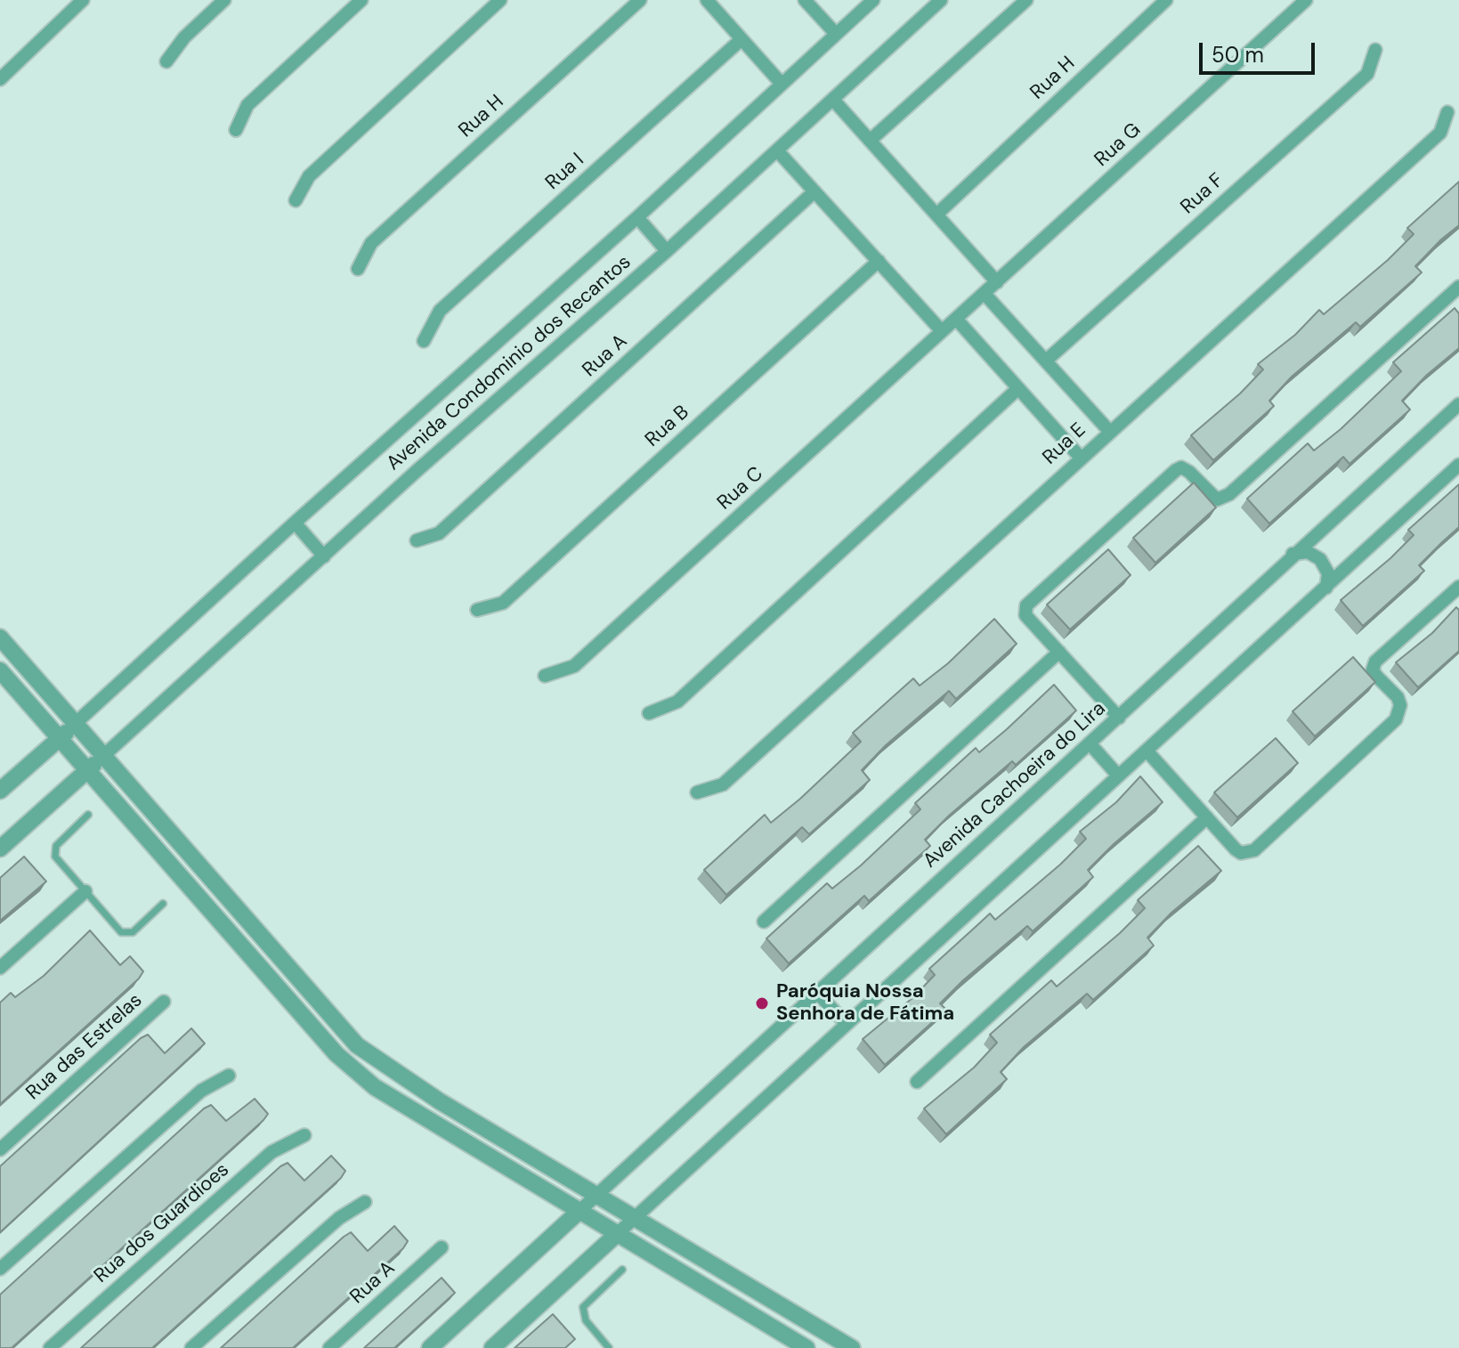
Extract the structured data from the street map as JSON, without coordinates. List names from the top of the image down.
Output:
{
  "streets": {
    "street": [
      "Rua H",
      "Rua G",
      "Rua I",
      "Rua F",
      "Rua A",
      "Avenida Condominio dos Recantos",
      "Rua B",
      "Rua E",
      "Rua C",
      "Avenida Cachoeira do Lira",
      "Rua das Estrelas",
      "Rua dos Guardioes"
    ]
  },
  "crossings": [
    ["Rua G", "Rua C"]
  ],
  "places": ["Paróquia Nossa Senhora de Fátima"],
  "scale_bar": "50 m"
}
